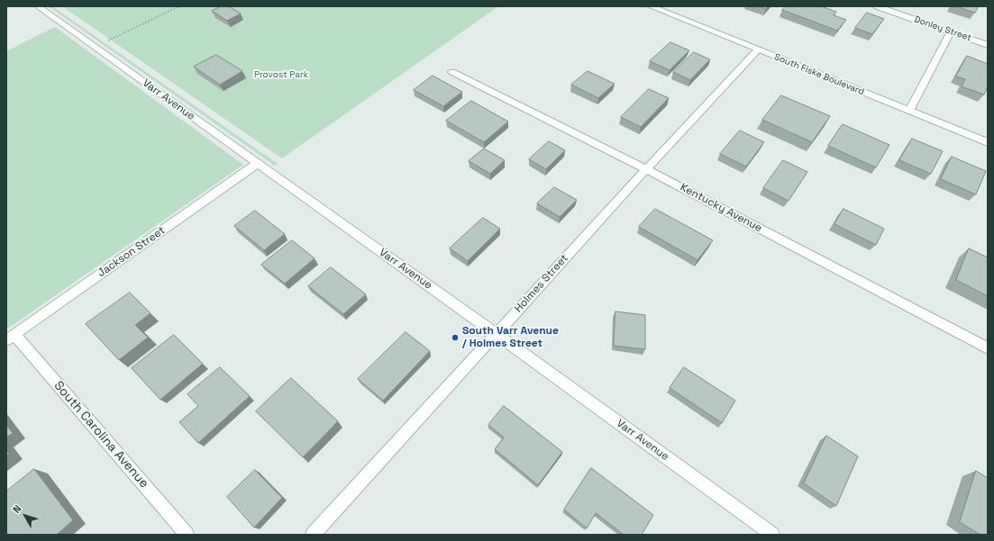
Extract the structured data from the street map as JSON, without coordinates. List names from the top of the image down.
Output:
{
  "streets": {
    "street": [
      "Donley Street",
      "South Fiske Boulevard",
      "Varr Avenue",
      "Kentucky Avenue",
      "Jackson Street",
      "Holmes Street",
      "South Carolina Avenue"
    ]
  },
  "crossings": [
    ["South Fiske Boulevard", "Holmes Street"],
    ["Varr Avenue", "Jackson Street"],
    ["Varr Avenue", "Holmes Street"],
    ["Kentucky Avenue", "Holmes Street"],
    ["Jackson Street", "South Carolina Avenue"]
  ],
  "parks": ["Provost Park"],
  "places": ["South Varr Avenue / Holmes Street"],
  "north": "top left"
}
